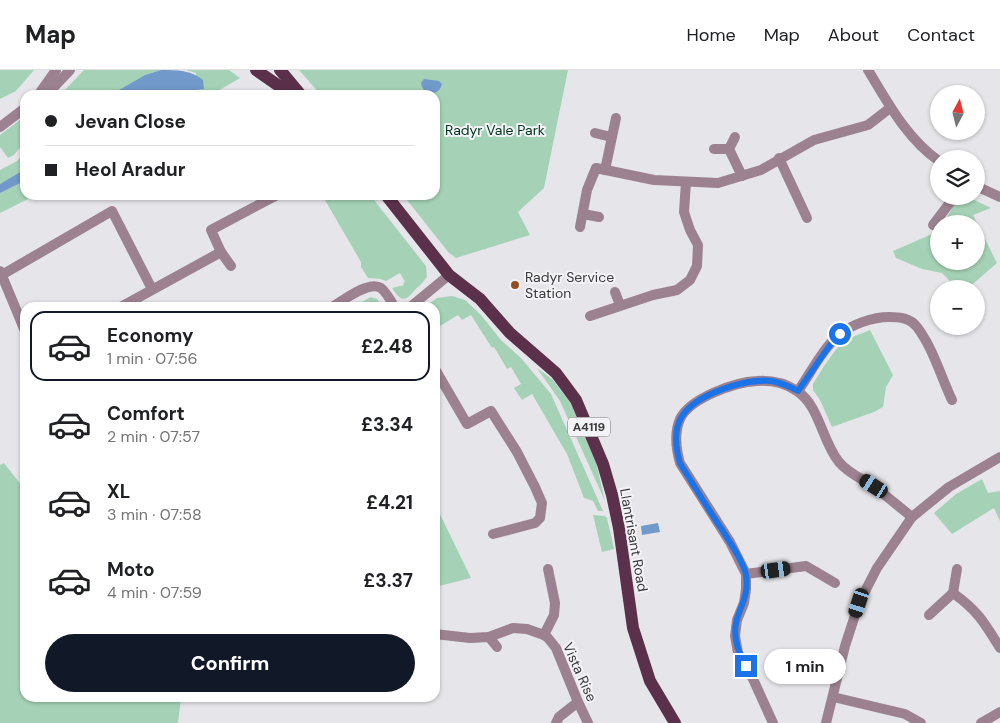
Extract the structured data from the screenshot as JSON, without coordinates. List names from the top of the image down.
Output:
{
  "streets": {
    "main road": ["A4119", "Llantrisant Road"],
    "street": ["Vista Rise"]
  },
  "parks": ["Radyr Vale Park"],
  "places": ["Radyr Service Station"],
  "north": "top",
  "page": {
    "header": "Map",
    "nav": [
      "Home",
      "Map",
      "About",
      "Contact"
    ],
    "map_buttons": ["+", "−"],
    "banner": ["Jevan Close", "Heol Aradur"],
    "list": [
      {
        "name": "Economy",
        "note": "1 min · 07:56",
        "value": "£2.48"
      },
      {
        "name": "Comfort",
        "note": "2 min · 07:57",
        "value": "£3.34"
      },
      {
        "name": "XL",
        "note": "3 min · 07:58",
        "value": "£4.21"
      },
      {
        "name": "Moto",
        "note": "4 min · 07:59",
        "value": "£3.37"
      }
    ],
    "buttons": "Confirm",
    "bubble": "1 min"
  }
}
